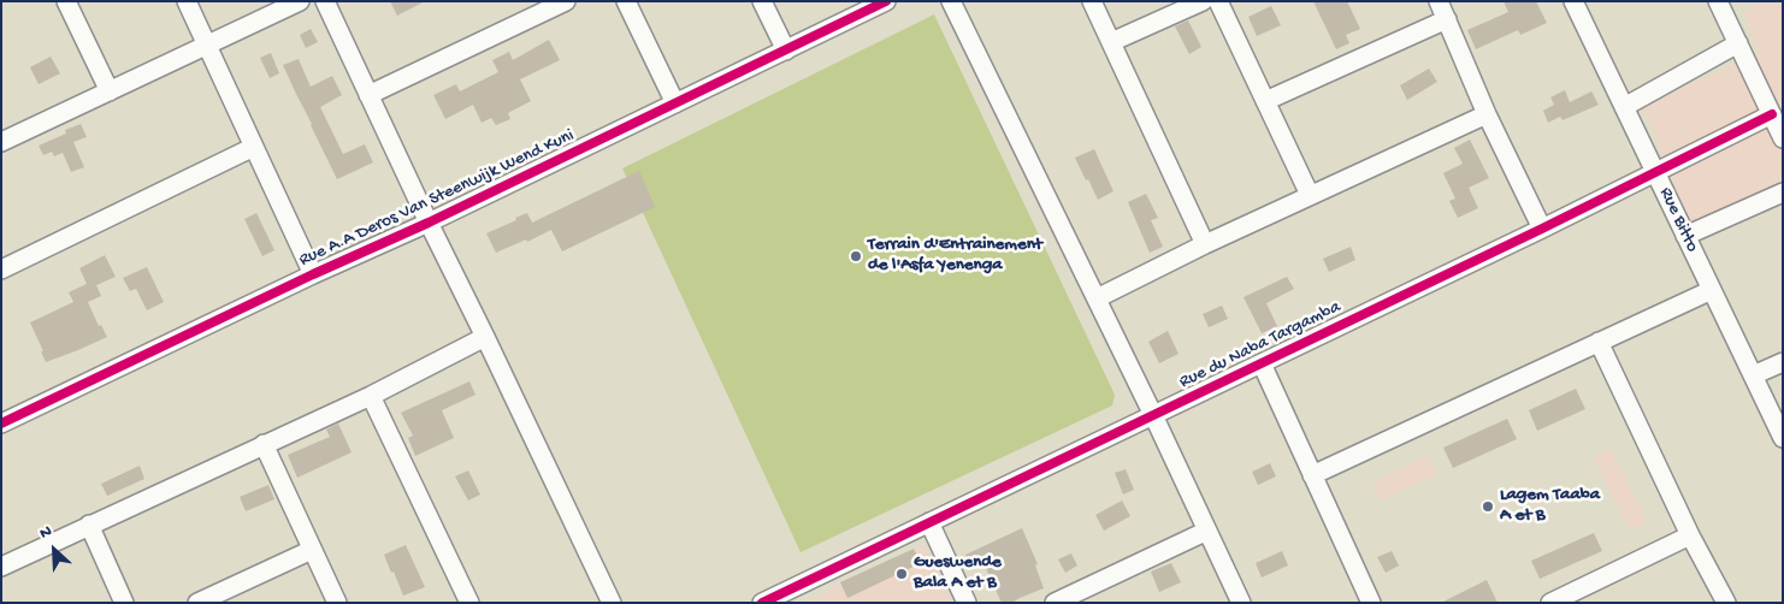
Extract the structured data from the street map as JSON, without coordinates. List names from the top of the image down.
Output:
{
  "streets": {
    "street": ["Rue A.A Deros Van Steenwijk Wend Kuni", "Rue Bitto", "Rue du Naba Targamba"]
  },
  "crossings": [
    ["Rue Bitto", "Rue du Naba Targamba"]
  ],
  "places": ["Terrain d'Entrainement de l'Asfa Yenenga", "Lagem Taaba A et B", "Gueswende Bala A et B"],
  "north": "top left"
}
